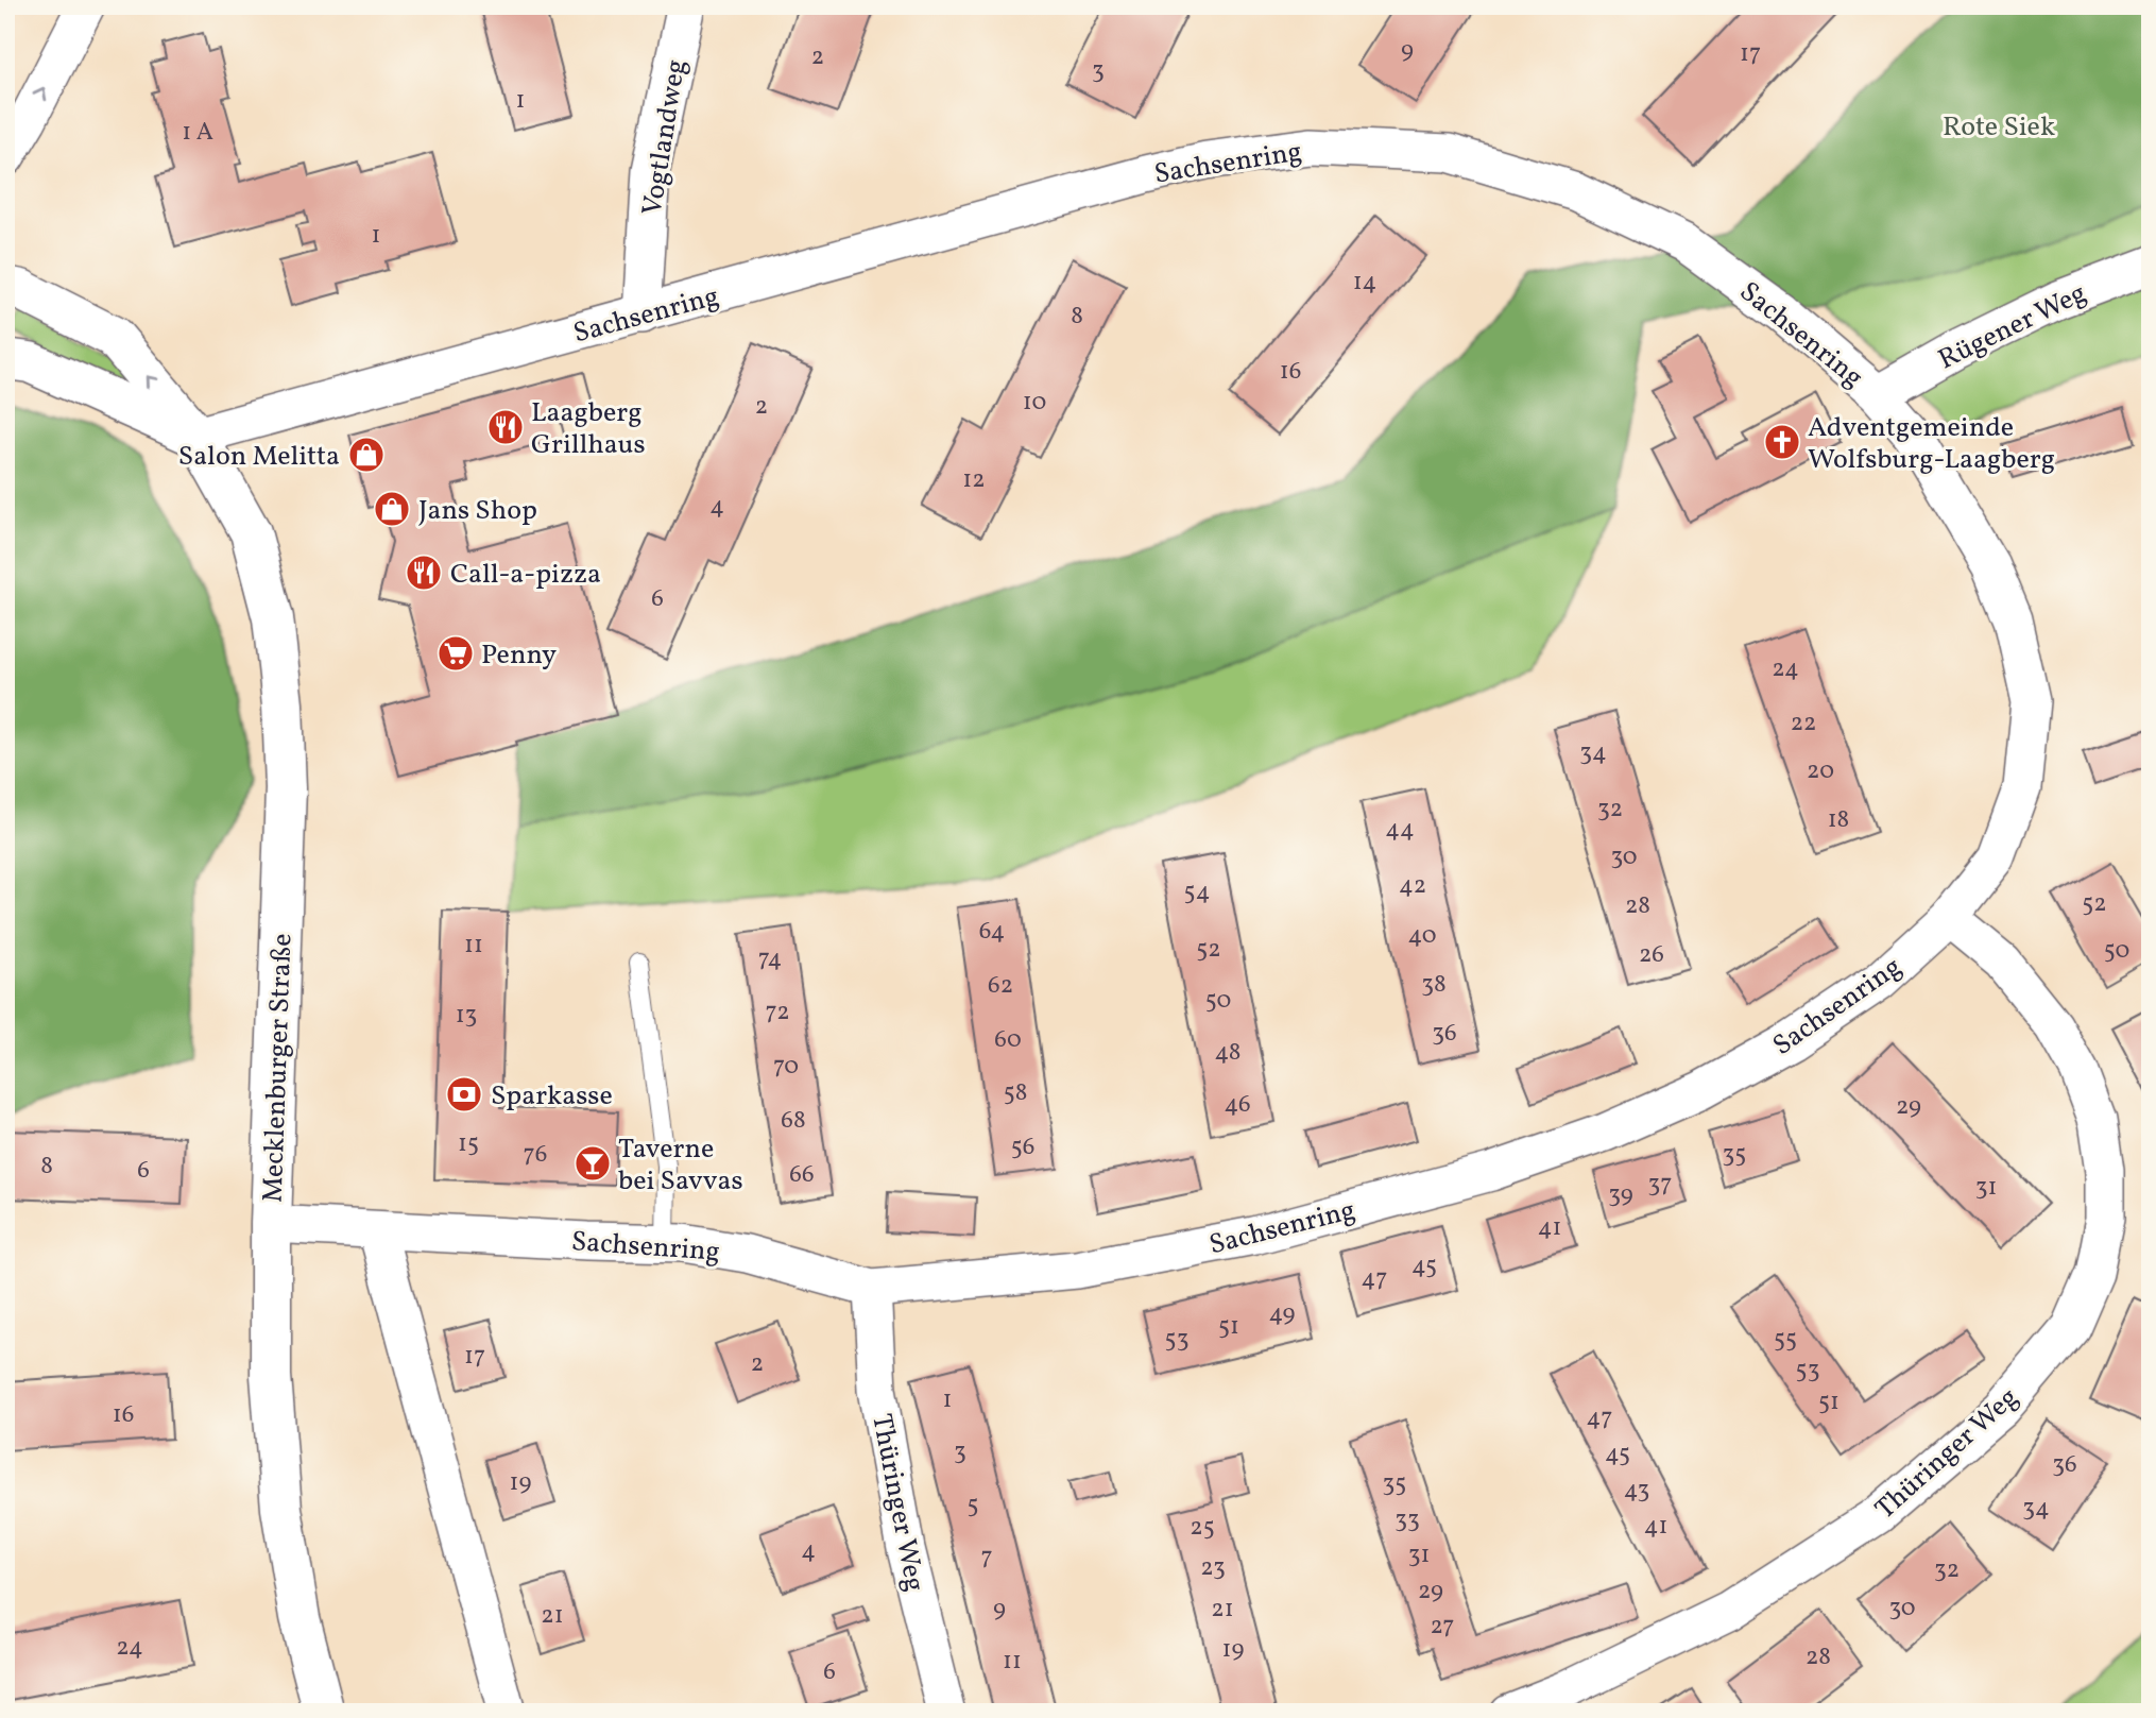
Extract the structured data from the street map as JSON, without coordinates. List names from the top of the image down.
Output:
{
  "streets": {
    "street": [
      "Vogtlandweg",
      "Sachsenring",
      "Rügener Weg",
      "Mecklenburger Straße",
      "Thüringer Weg"
    ]
  },
  "crossings": [
    ["Vogtlandweg", "Sachsenring"],
    ["Sachsenring", "Rügener Weg"],
    ["Sachsenring", "Mecklenburger Straße"],
    ["Sachsenring", "Thüringer Weg"]
  ],
  "parks": ["Rote Siek"],
  "places": {
    "restaurant": ["Laagberg Grillhaus", "Call-a-pizza"],
    "church": ["Adventgemeinde Wolfsburg-Laagberg"],
    "shop": ["Salon Melitta", "Jans Shop"],
    "supermarket": ["Penny"],
    "bank": ["Sparkasse"],
    "bar": ["Taverne bei Savvas"]
  },
  "house_numbers": [
    "9",
    "17",
    "2",
    "3",
    "1",
    "1 A",
    "1",
    "14",
    "8",
    "16",
    "10",
    "2",
    "12",
    "4",
    "6",
    "24",
    "22",
    "34",
    "20",
    "32",
    "18",
    "44",
    "30",
    "42",
    "54",
    "52",
    "28",
    "64",
    "40",
    "11",
    "52",
    "50",
    "26",
    "74",
    "38",
    "62",
    "50",
    "72",
    "13",
    "36",
    "60",
    "48",
    "70",
    "58",
    "46",
    "29",
    "68",
    "15",
    "56",
    "76",
    "35",
    "8",
    "6",
    "66",
    "37",
    "31",
    "39",
    "41",
    "45",
    "47",
    "49",
    "51",
    "53",
    "55",
    "17",
    "2",
    "53",
    "1",
    "51",
    "16",
    "47",
    "3",
    "45",
    "36",
    "19",
    "35",
    "43",
    "5",
    "34",
    "33",
    "41",
    "25",
    "4",
    "31",
    "7",
    "23",
    "32",
    "29",
    "30",
    "9",
    "21",
    "21",
    "27",
    "24",
    "19",
    "28",
    "11",
    "6"
  ]
}
